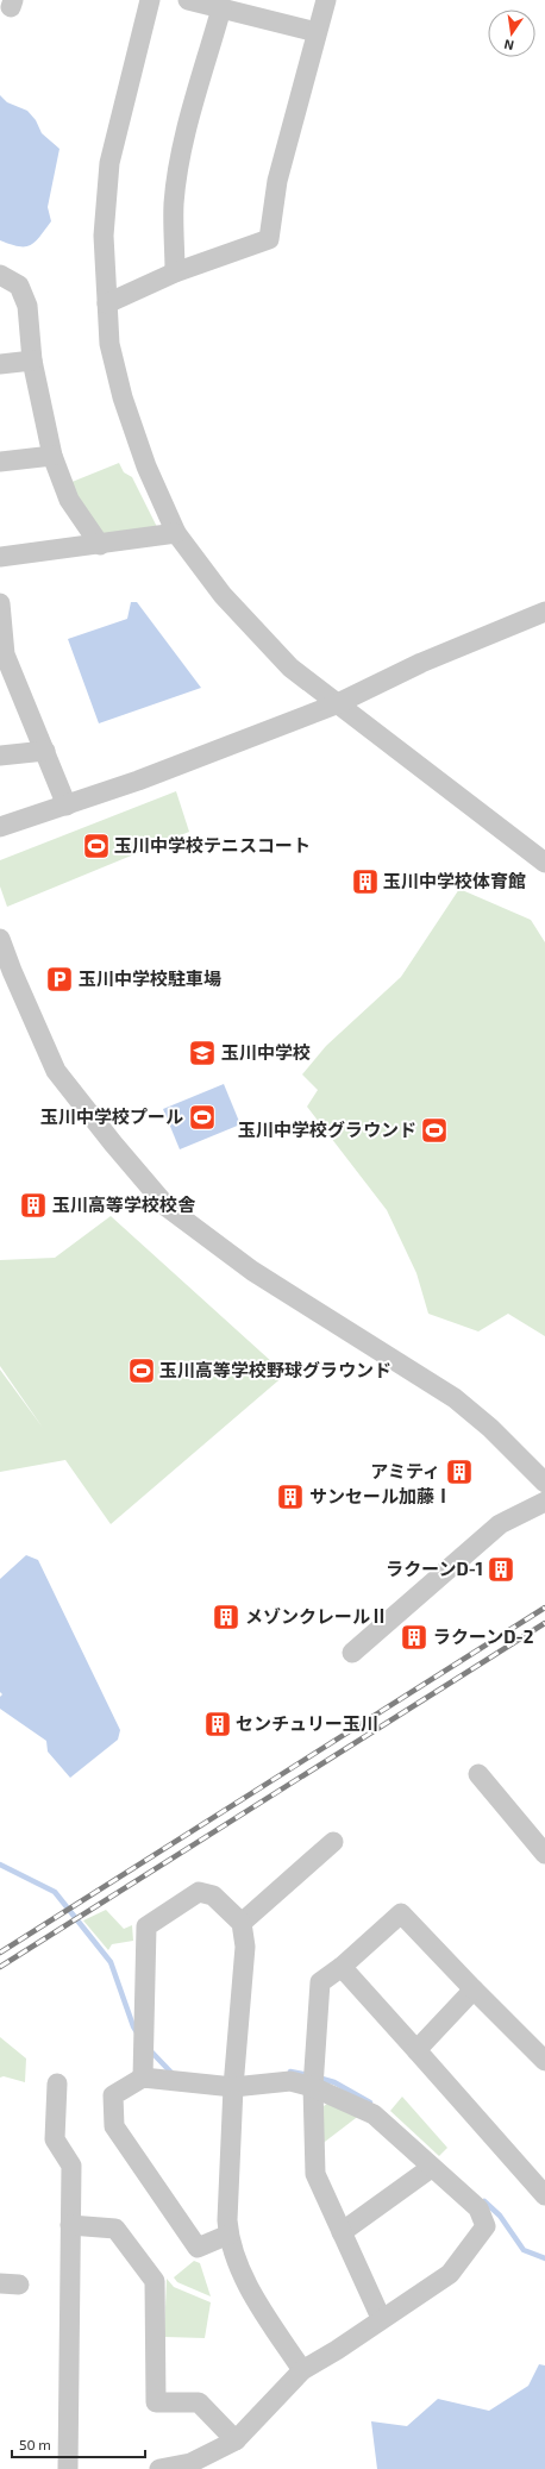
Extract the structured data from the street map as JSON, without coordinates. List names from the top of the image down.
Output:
{
  "places": {
    "sports": [
      "玉川中学校テニスコート",
      "玉川中学校プール",
      "玉川中学校グラウンド",
      "玉川高等学校野球グラウンド"
    ],
    "building": [
      "玉川中学校体育館",
      "玉川高等学校校舎",
      "アミティ",
      "サンセール加藤Ⅰ",
      "ラクーンD-1",
      "メゾンクレールⅡ",
      "ラクーンD-2",
      "センチュリー玉川"
    ],
    "parking": ["玉川中学校駐車場"],
    "school or university": ["玉川中学校"]
  },
  "scale_bar": "50 m",
  "north": "bottom"
}
